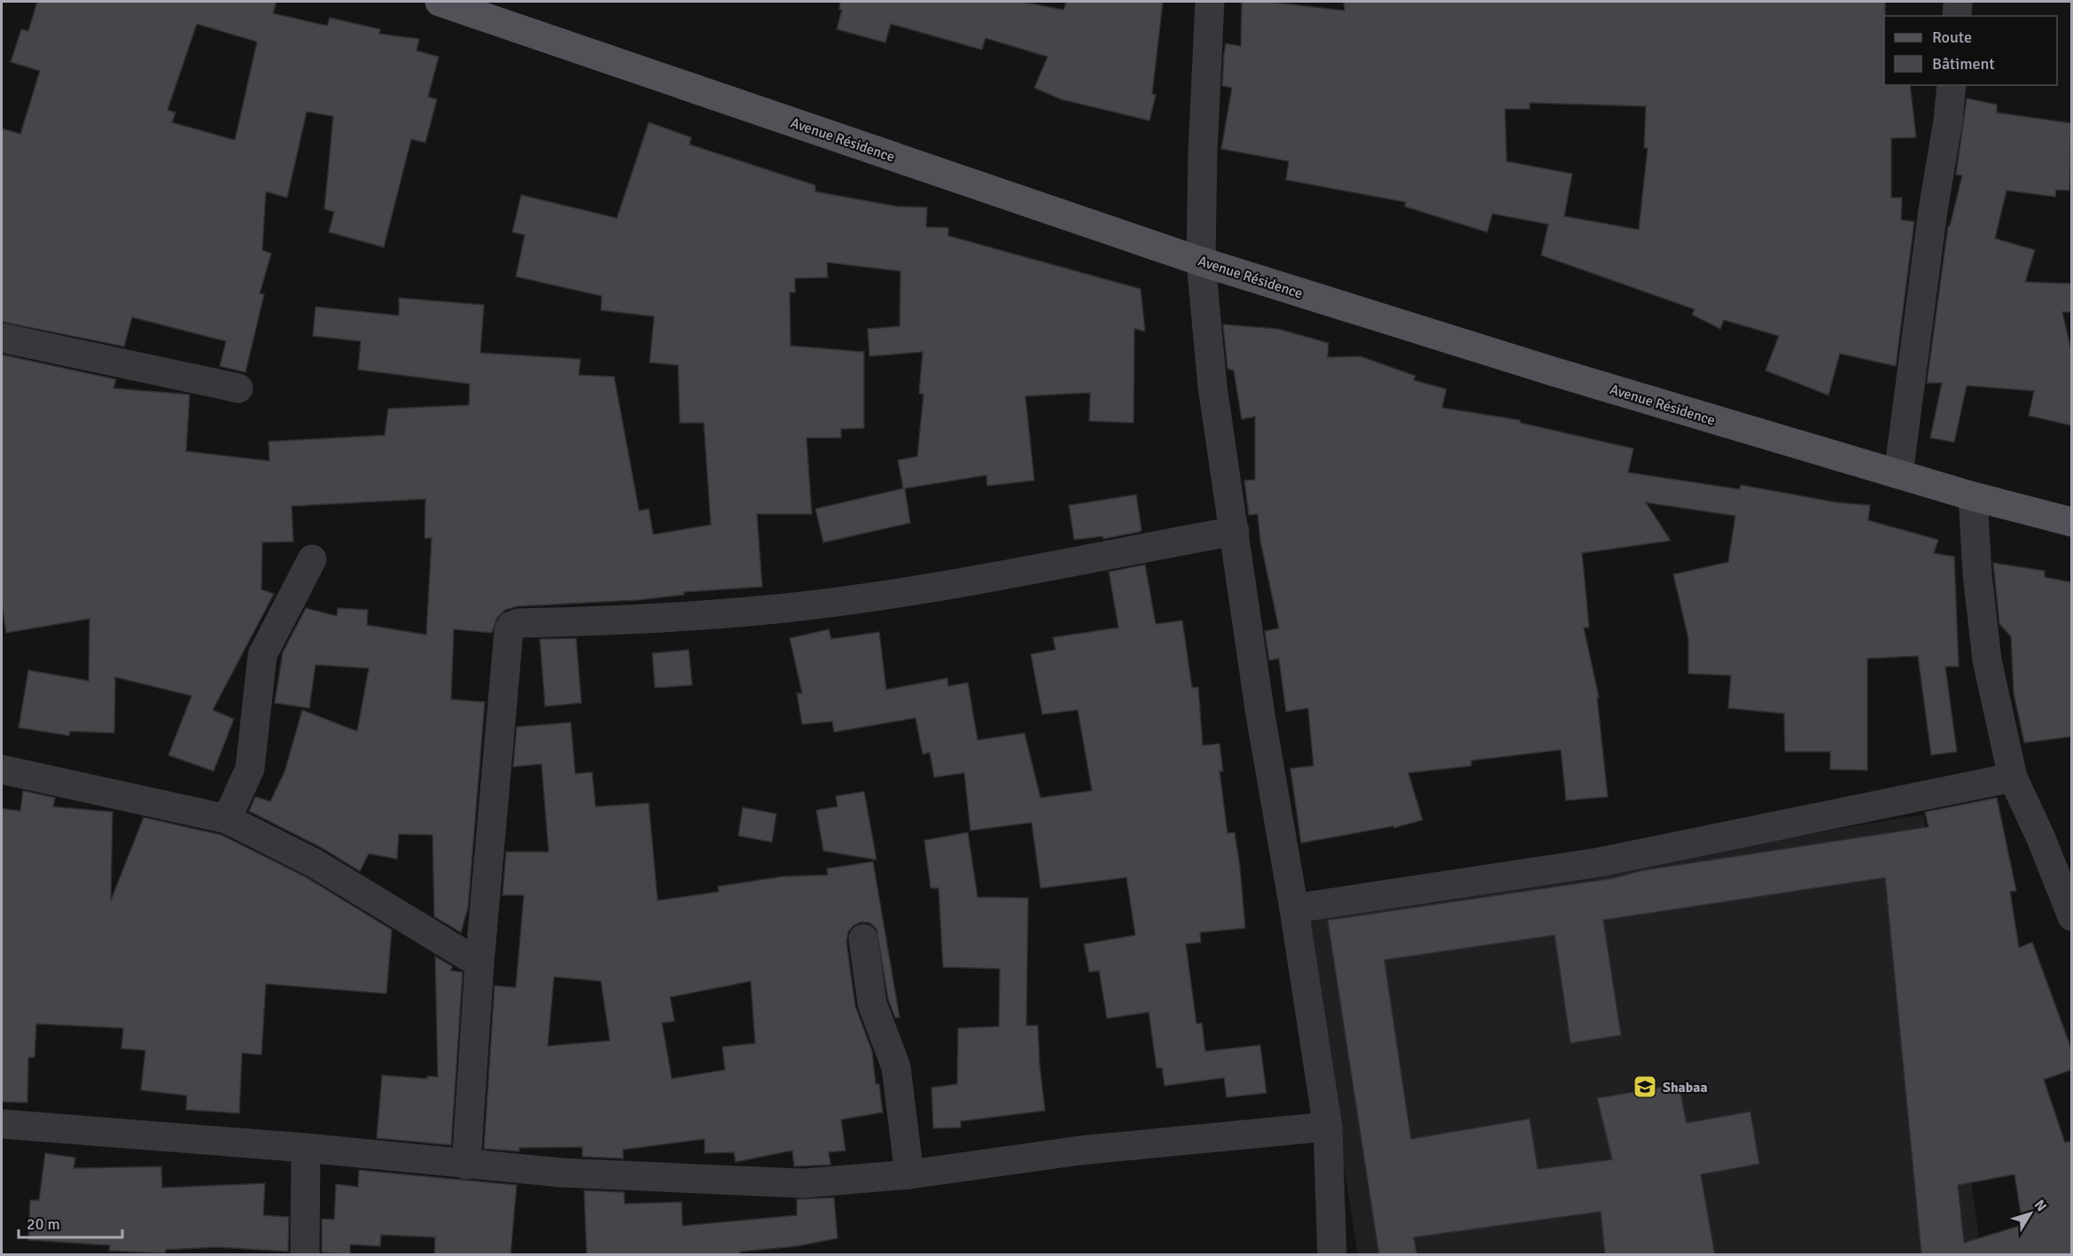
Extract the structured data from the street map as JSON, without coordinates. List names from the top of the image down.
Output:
{
  "streets": {
    "main road": ["Avenue Résidence"]
  },
  "places": {
    "school or university": ["Shabaa"]
  },
  "legend": ["Route", "Bâtiment"],
  "scale_bar": "20 m",
  "north": "top right"
}
